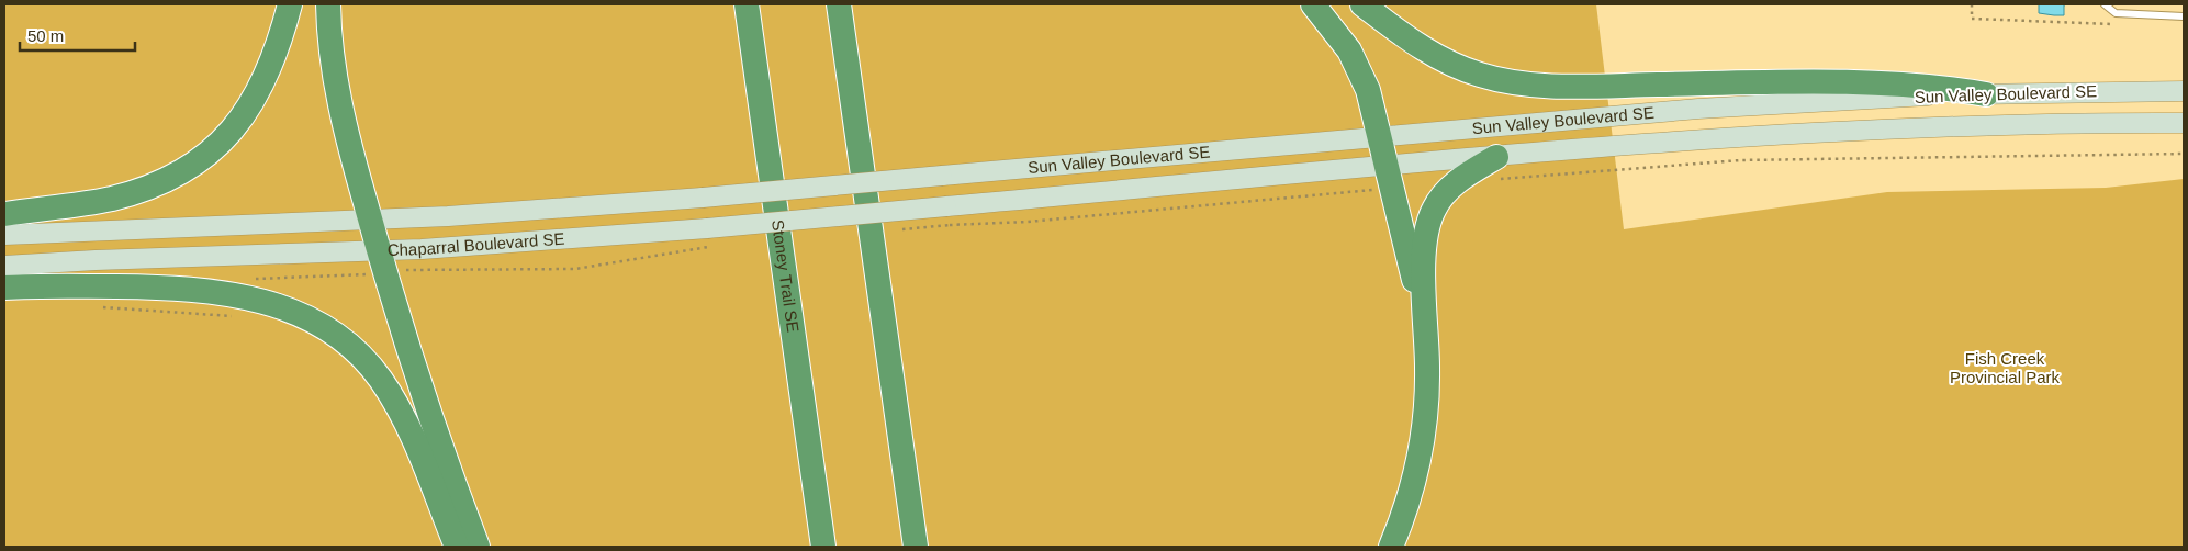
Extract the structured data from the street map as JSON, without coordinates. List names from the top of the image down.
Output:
{
  "streets": {
    "highway": ["Stoney Trail SE"],
    "main road": ["Sun Valley Boulevard SE", "Chaparral Boulevard SE"]
  },
  "crossings": [
    ["Sun Valley Boulevard SE", "Chaparral Boulevard SE"]
  ],
  "parks": ["Fish Creek Provincial Park"],
  "scale_bar": "50 m"
}
